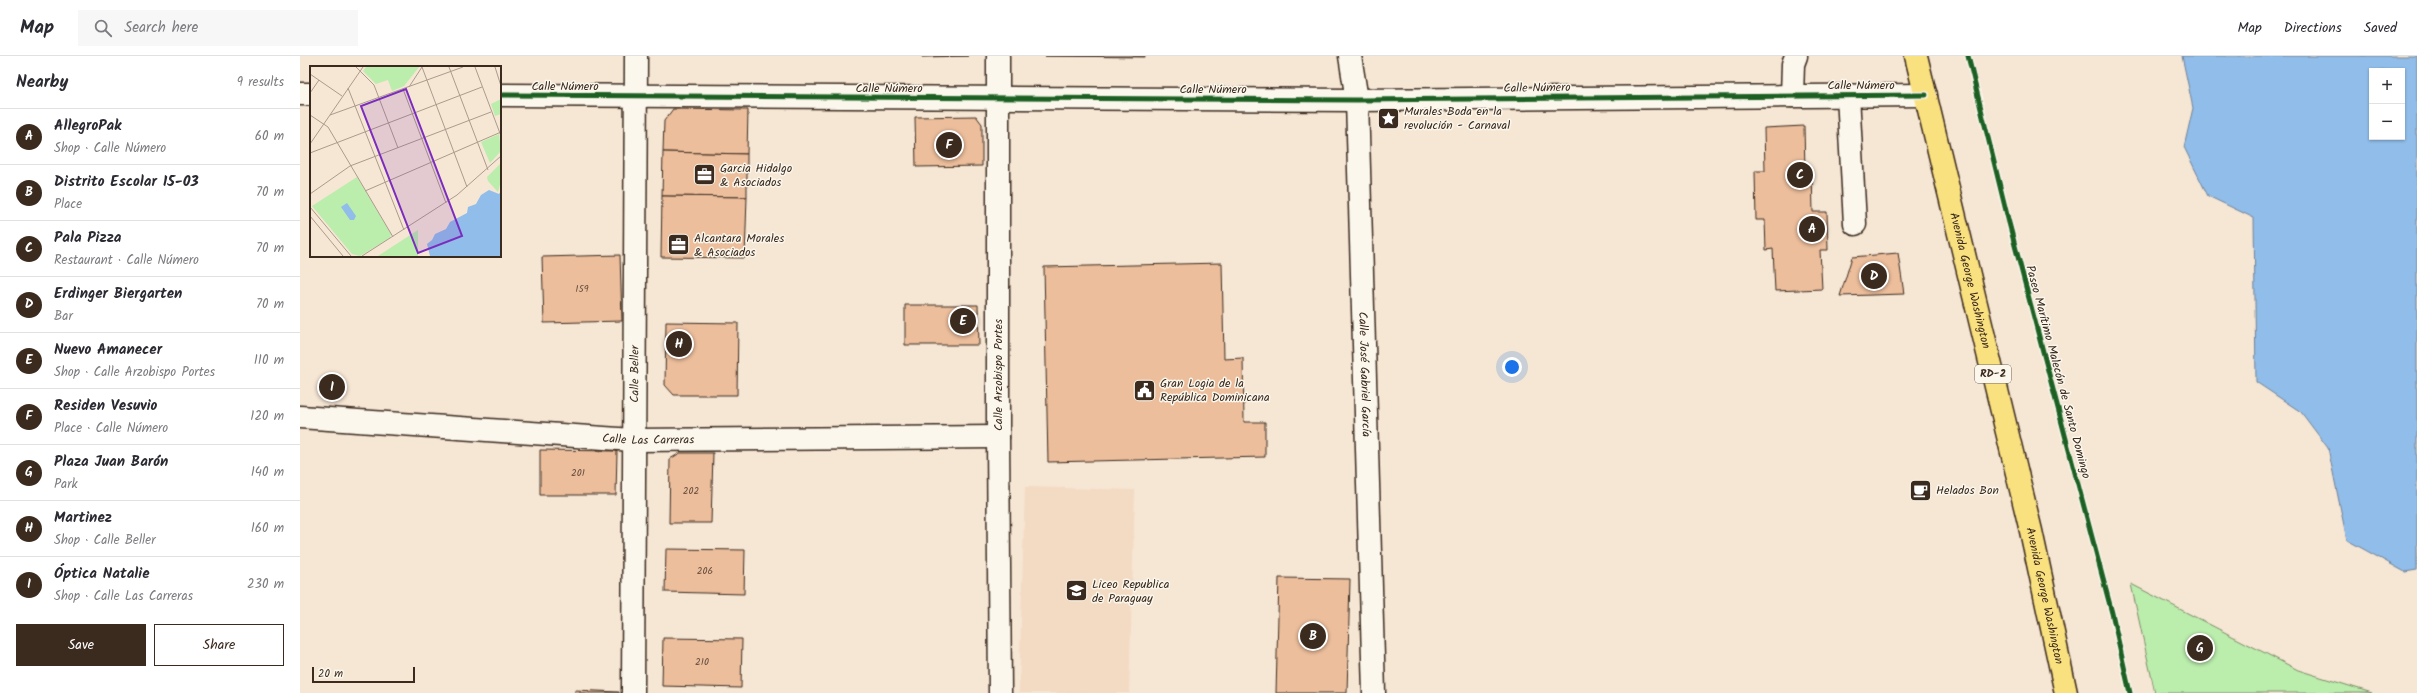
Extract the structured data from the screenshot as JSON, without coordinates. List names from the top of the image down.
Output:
{
  "streets": {
    "main road": ["Avenida George Washington", "RD-2"],
    "street": [
      "Calle Número",
      "Calle Beller",
      "Calle José Gabriel García",
      "Calle Arzobispo Portes",
      "Calle Las Carreras"
    ],
    "cycle path": ["Paseo Marítimo Malecón de Santo Domingo"]
  },
  "crossings": [
    ["Calle Número", "Avenida George Washington"],
    ["Calle Número", "Calle Beller"],
    ["Calle Número", "Calle José Gabriel García"],
    ["Calle Número", "Calle Arzobispo Portes"],
    ["Calle Beller", "Calle Las Carreras"],
    ["Calle Arzobispo Portes", "Calle Las Carreras"]
  ],
  "places": {
    "place": ["Murales Boda en la revolución - Carnaval"],
    "office": ["Garcia Hidalgo & Asociados", "Alcantara Morales & Asociados"],
    "public building": ["Gran Logia de la República Dominicana"],
    "cafe": ["Helados Bon"],
    "school or university": ["Liceo Republica de Paraguay"]
  },
  "house_numbers": [
    "159",
    "201",
    "202",
    "206",
    "210"
  ],
  "scale_bar": "20 m",
  "page": {
    "header": "Map",
    "search": "Search here",
    "nav": ["Map", "Directions", "Saved"],
    "heading": ["Nearby", "9 results"],
    "map_buttons": ["+", "−"],
    "list": [
      {
        "mark": "A",
        "name": "AllegroPak",
        "note": "Shop · Calle Número",
        "value": "60 m"
      },
      {
        "mark": "B",
        "name": "Distrito Escolar 15-03",
        "note": "Place",
        "value": "70 m"
      },
      {
        "mark": "C",
        "name": "Pala Pizza",
        "note": "Restaurant · Calle Número",
        "value": "70 m"
      },
      {
        "mark": "D",
        "name": "Erdinger Biergarten",
        "note": "Bar",
        "value": "70 m"
      },
      {
        "mark": "E",
        "name": "Nuevo Amanecer",
        "note": "Shop · Calle Arzobispo Portes",
        "value": "110 m"
      },
      {
        "mark": "F",
        "name": "Residen Vesuvio",
        "note": "Place · Calle Número",
        "value": "120 m"
      },
      {
        "mark": "G",
        "name": "Plaza Juan Barón",
        "note": "Park",
        "value": "140 m"
      },
      {
        "mark": "H",
        "name": "Martinez",
        "note": "Shop · Calle Beller",
        "value": "160 m"
      },
      {
        "mark": "I",
        "name": "Óptica Natalie",
        "note": "Shop · Calle Las Carreras",
        "value": "230 m"
      }
    ],
    "pins": [
      "F",
      "C",
      "A",
      "D",
      "E",
      "H",
      "I",
      "B",
      "G"
    ],
    "buttons": ["Save", "Share"],
    "scale": "20 m"
  }
}
